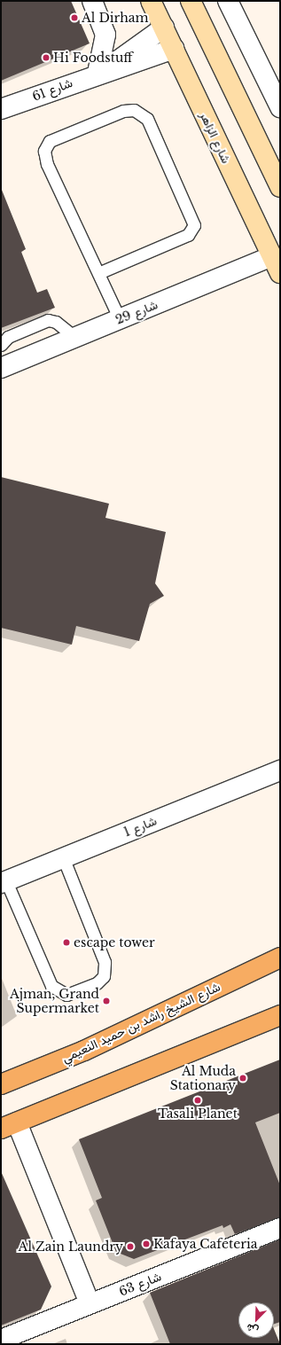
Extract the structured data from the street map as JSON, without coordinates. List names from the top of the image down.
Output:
{
  "streets": {
    "main road": ["شارع الزاهر", "شارع الشيخ راشد بن حميد النعيمي"],
    "street": [
      "شارع 61",
      "شارع 29",
      "شارع 1",
      "شارع 63"
    ]
  },
  "crossings": [
    ["شارع 61", "شارع الزاهر"],
    ["شارع الزاهر", "شارع 29"]
  ],
  "places": [
    "Al Dirham",
    "Hi Foodstuff",
    "escape tower",
    "Ajman, Grand Supermarket",
    "Al Muda Stationary",
    "Tasali Planet",
    "Kafaya Cafeteria",
    "Al Zain Laundry"
  ],
  "north": "bottom left"
}
